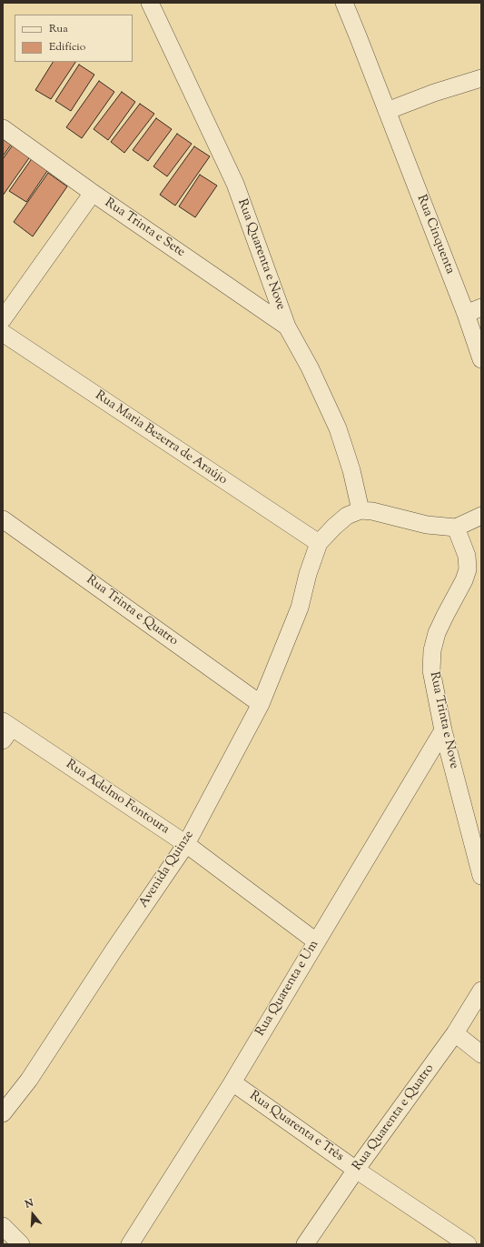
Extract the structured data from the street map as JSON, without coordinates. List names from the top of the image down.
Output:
{
  "streets": {
    "street": [
      "Rua Trinta e Sete",
      "Rua Cinquenta",
      "Rua Quarenta e Nove",
      "Rua Maria Bezerra de Araújo",
      "Rua Trinta e Quatro",
      "Rua Trinta e Nove",
      "Rua Adelmo Fontoura",
      "Avenida Quinze",
      "Rua Quarenta e Um",
      "Rua Quarenta e Quatro",
      "Rua Quarenta e Três"
    ]
  },
  "crossings": [
    ["Rua Trinta e Sete", "Rua Quarenta e Nove"],
    ["Rua Maria Bezerra de Araújo", "Avenida Quinze"],
    ["Rua Trinta e Quatro", "Avenida Quinze"],
    ["Rua Trinta e Nove", "Rua Quarenta e Um"],
    ["Rua Adelmo Fontoura", "Avenida Quinze"],
    ["Rua Adelmo Fontoura", "Rua Quarenta e Um"],
    ["Rua Quarenta e Um", "Rua Quarenta e Três"],
    ["Rua Quarenta e Quatro", "Rua Quarenta e Três"]
  ],
  "legend": ["Rua", "Edifício"],
  "north": "top"
}
